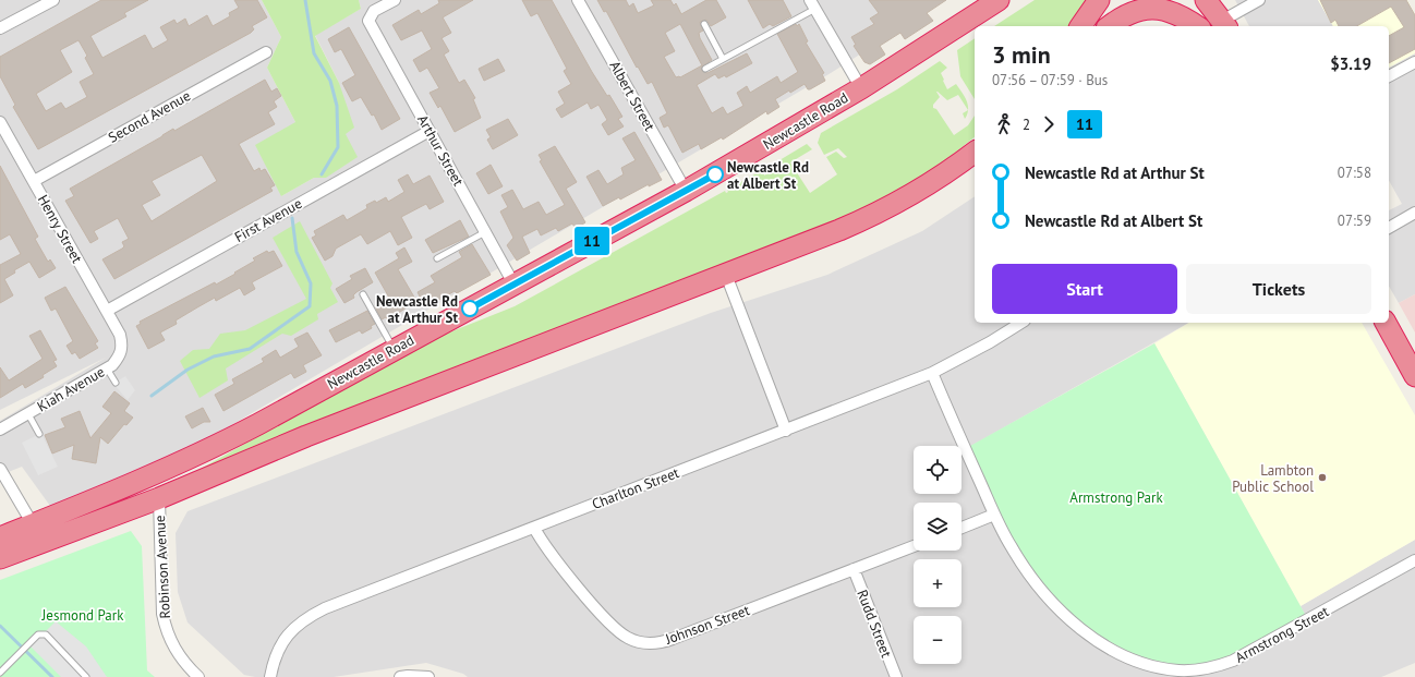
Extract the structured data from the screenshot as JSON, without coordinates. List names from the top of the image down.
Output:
{
  "streets": {
    "highway": ["Newcastle Road"],
    "street": [
      "Albert Street",
      "Second Avenue",
      "Arthur Street",
      "First Avenue",
      "Henry Street",
      "Kiah Avenue",
      "Charlton Street",
      "Robinson Avenue",
      "Rudd Street",
      "Johnson Street",
      "Armstrong Street"
    ]
  },
  "crossings": [
    ["Albert Street", "Newcastle Road"],
    ["Second Avenue", "Henry Street"],
    ["Newcastle Road", "Arthur Street"],
    ["Arthur Street", "First Avenue"],
    ["First Avenue", "Henry Street"],
    ["Henry Street", "Kiah Avenue"],
    ["Charlton Street", "Johnson Street"],
    ["Charlton Street", "Armstrong Street"],
    ["Rudd Street", "Johnson Street"]
  ],
  "parks": ["Armstrong Park", "Jesmond Park"],
  "places": ["Newcastle Rd at Albert St", "Newcastle Rd at Arthur St", "Lambton Public School"],
  "lines": ["bus line 11"],
  "page": {
    "on_map": "11",
    "heading": ["3 min", "07:56 – 07:59 · Bus", "$3.19"],
    "legs": ["2", "11"],
    "list": [
      {
        "name": "Newcastle Rd at Arthur St",
        "value": "07:58"
      },
      {
        "name": "Newcastle Rd at Albert St",
        "value": "07:59"
      }
    ],
    "buttons": ["Start", "Tickets"],
    "map_buttons": ["+", "−"]
  }
}
